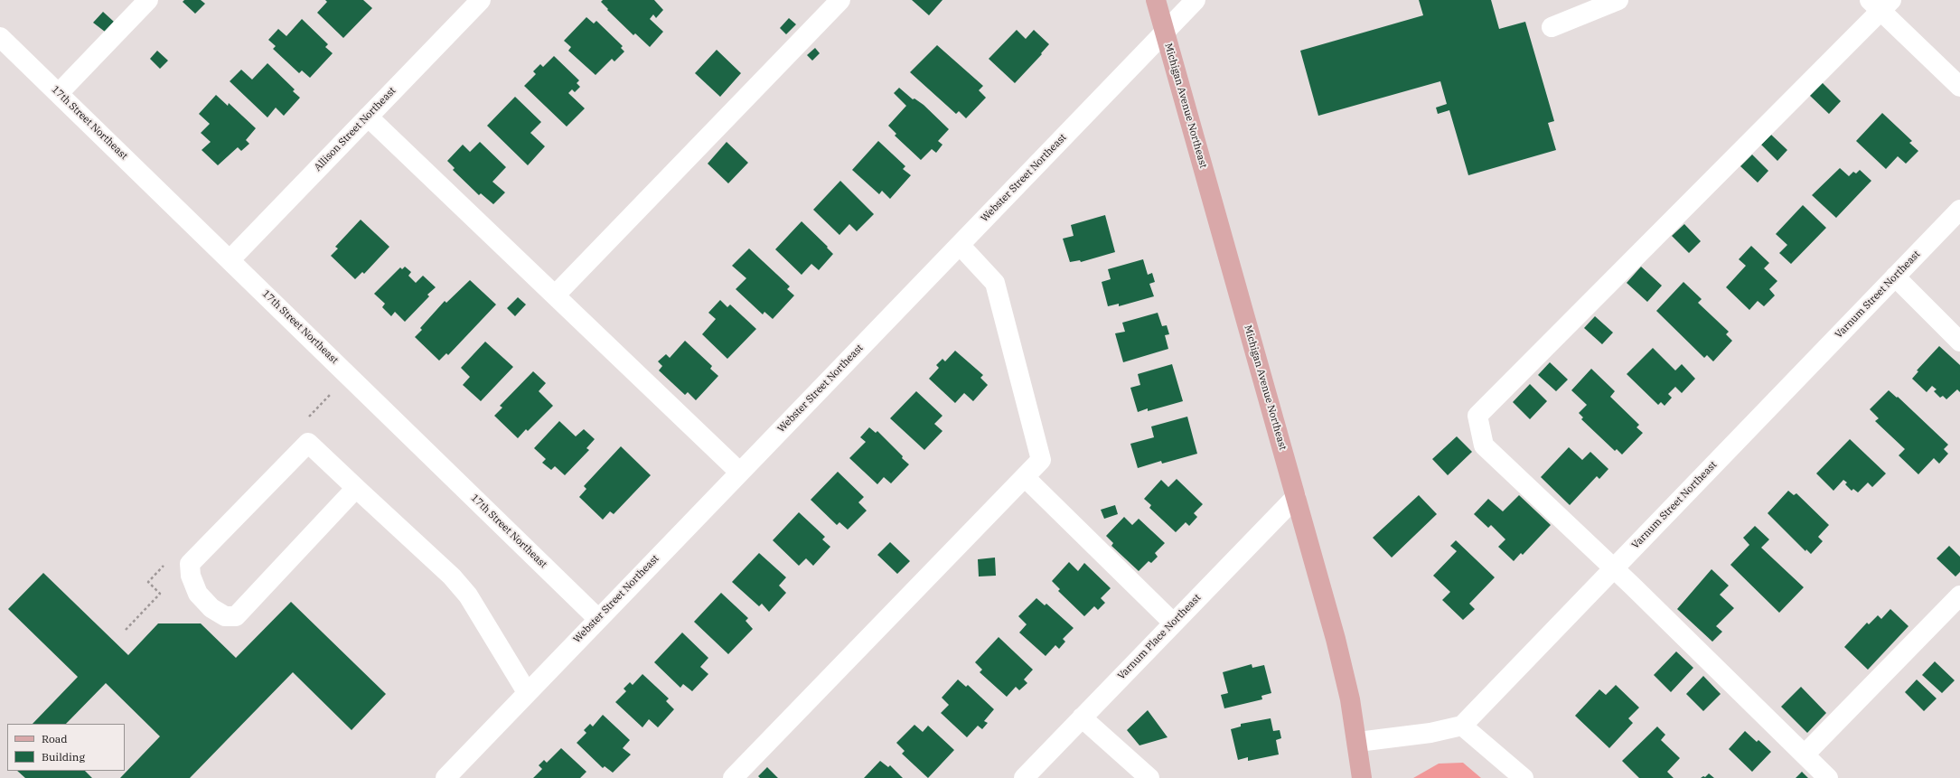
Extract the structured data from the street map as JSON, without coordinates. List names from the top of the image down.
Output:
{
  "streets": {
    "main road": ["Michigan Avenue Northeast"],
    "street": [
      "17th Street Northeast",
      "Allison Street Northeast",
      "Webster Street Northeast",
      "Varnum Street Northeast",
      "Varnum Place Northeast"
    ]
  },
  "crossings": [
    ["Michigan Avenue Northeast", "Webster Street Northeast"],
    ["Michigan Avenue Northeast", "Varnum Place Northeast"],
    ["17th Street Northeast", "Allison Street Northeast"],
    ["17th Street Northeast", "Webster Street Northeast"]
  ],
  "legend": ["Road", "Building"]
}
